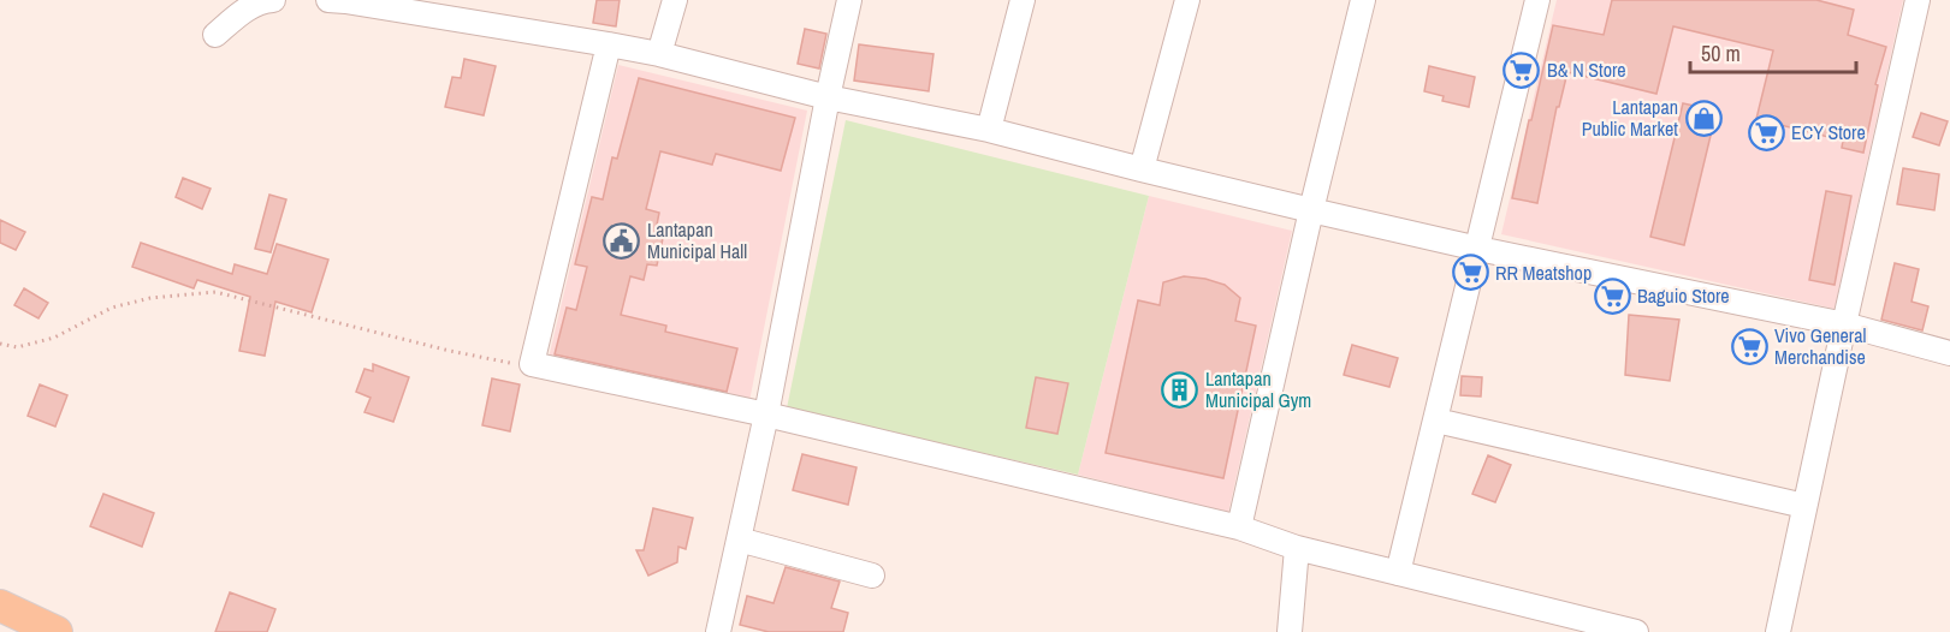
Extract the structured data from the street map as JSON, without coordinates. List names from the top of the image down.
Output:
{
  "places": {
    "supermarket": [
      "B& N Store",
      "ECY Store",
      "RR Meatshop",
      "Baguio Store",
      "Vivo General Merchandise"
    ],
    "shop": ["Lantapan Public Market"],
    "public building": ["Lantapan Municipal Hall"],
    "building": ["Lantapan Municipal Gym"]
  },
  "scale_bar": "50 m"
}
